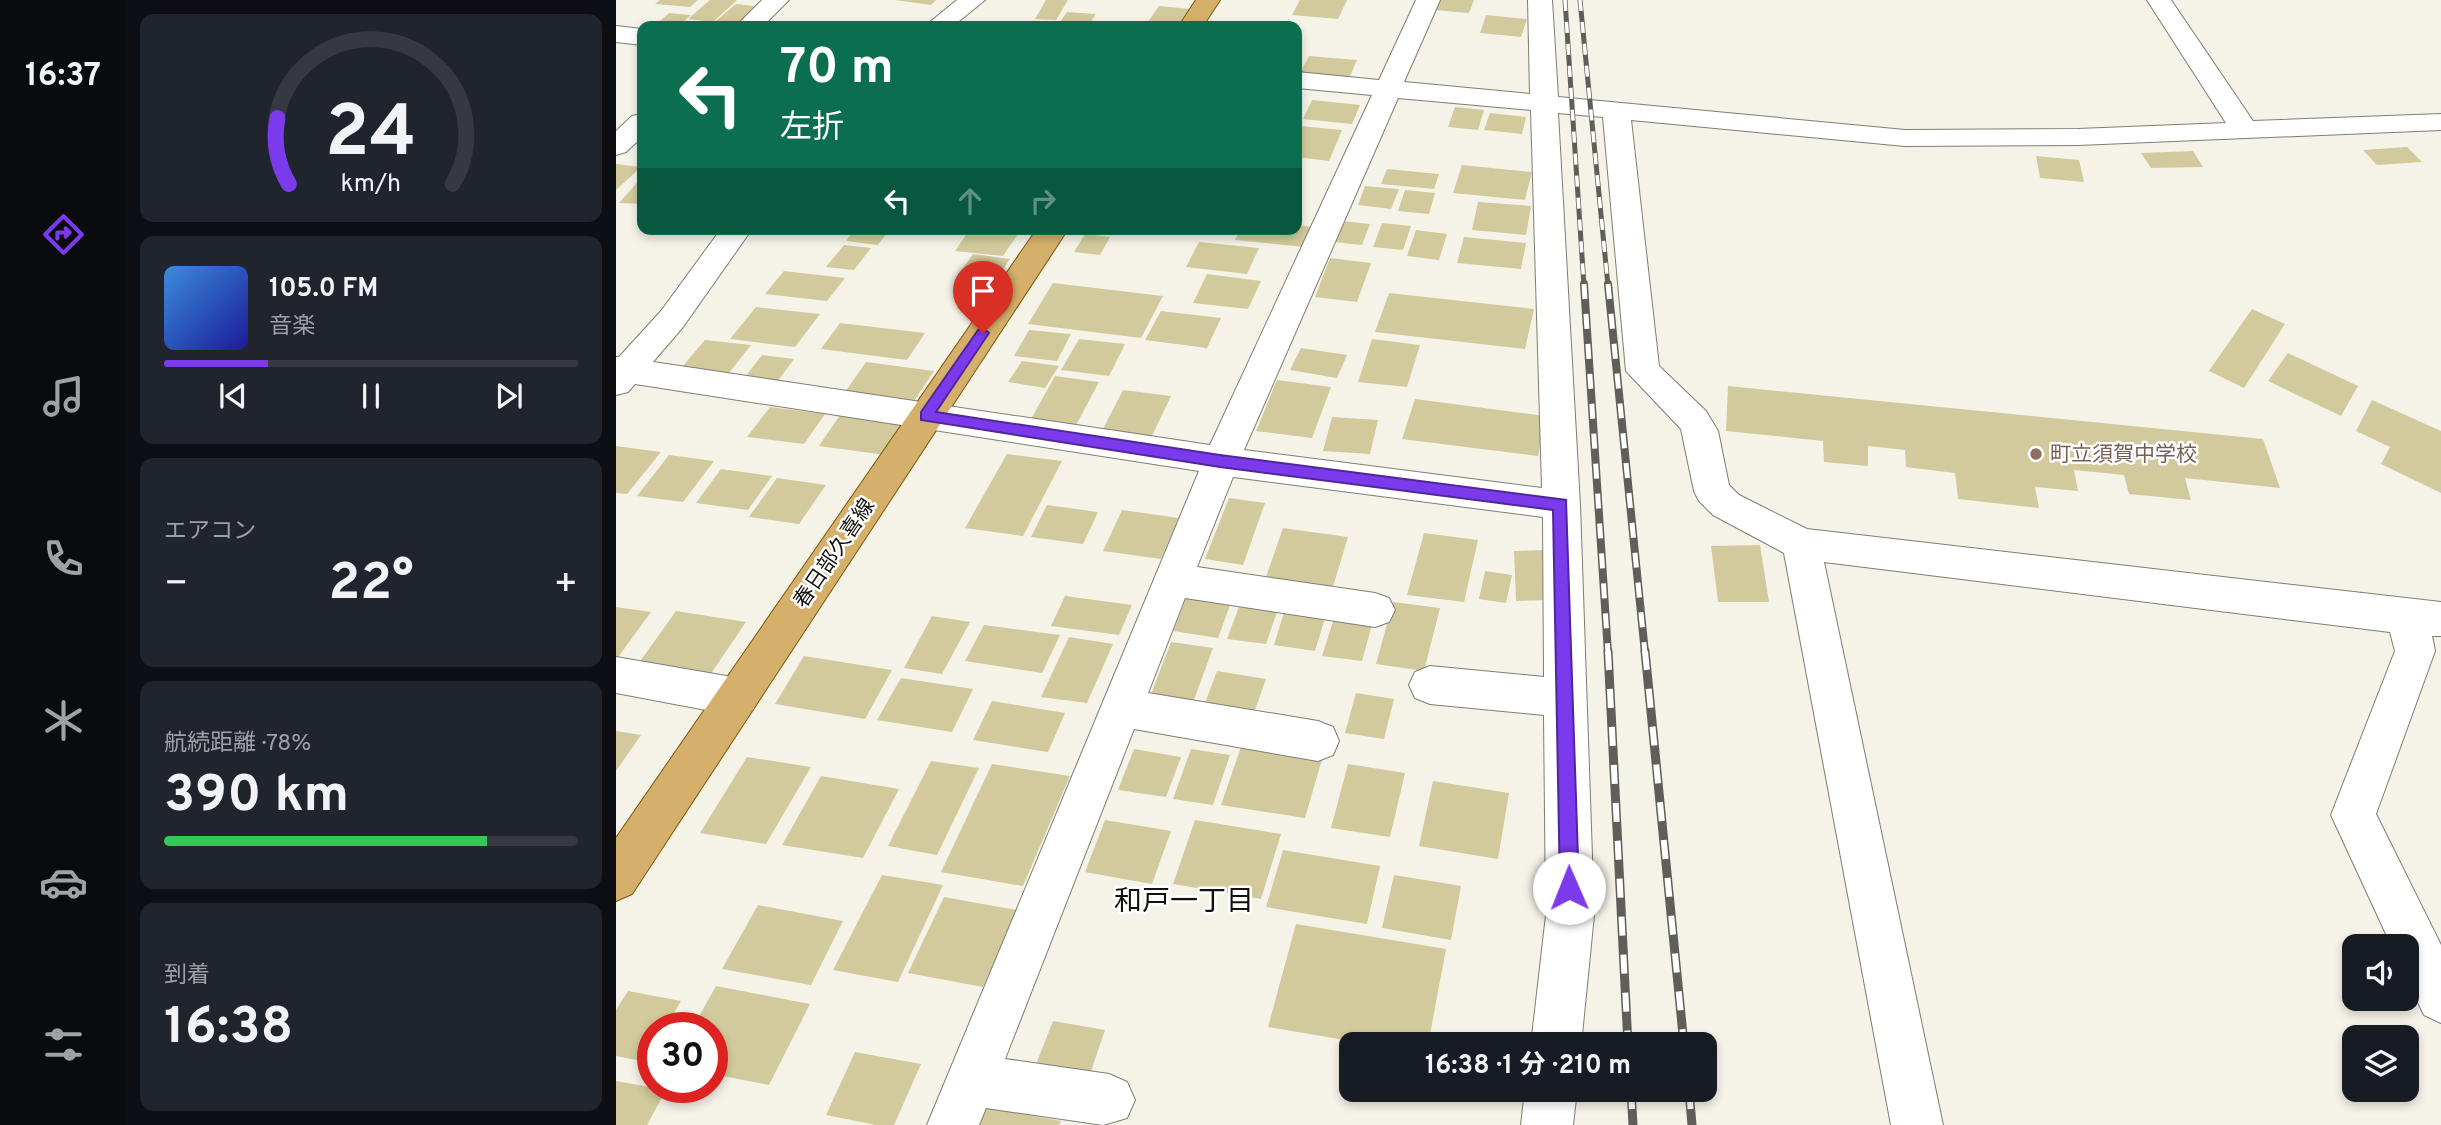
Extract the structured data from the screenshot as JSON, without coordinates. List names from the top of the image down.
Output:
{
  "streets": {
    "main road": ["春日部久喜線"]
  },
  "districts": ["和戸一丁目"],
  "places": ["町立須賀中学校"],
  "page": {
    "tabs": "16:37",
    "turn": ["70 m", "左折"],
    "song": ["105.0 FM", "音楽"],
    "tile": [
      "エアコン",
      ["航続距離 · 78%", "390 km"],
      ["到着", "16:38"]
    ],
    "heat": ["−", "22°", "+"],
    "limit": "30",
    "trip": "16:38 · 1 分 · 210 m",
    "gauge": ["24", "km/h"]
  }
}
